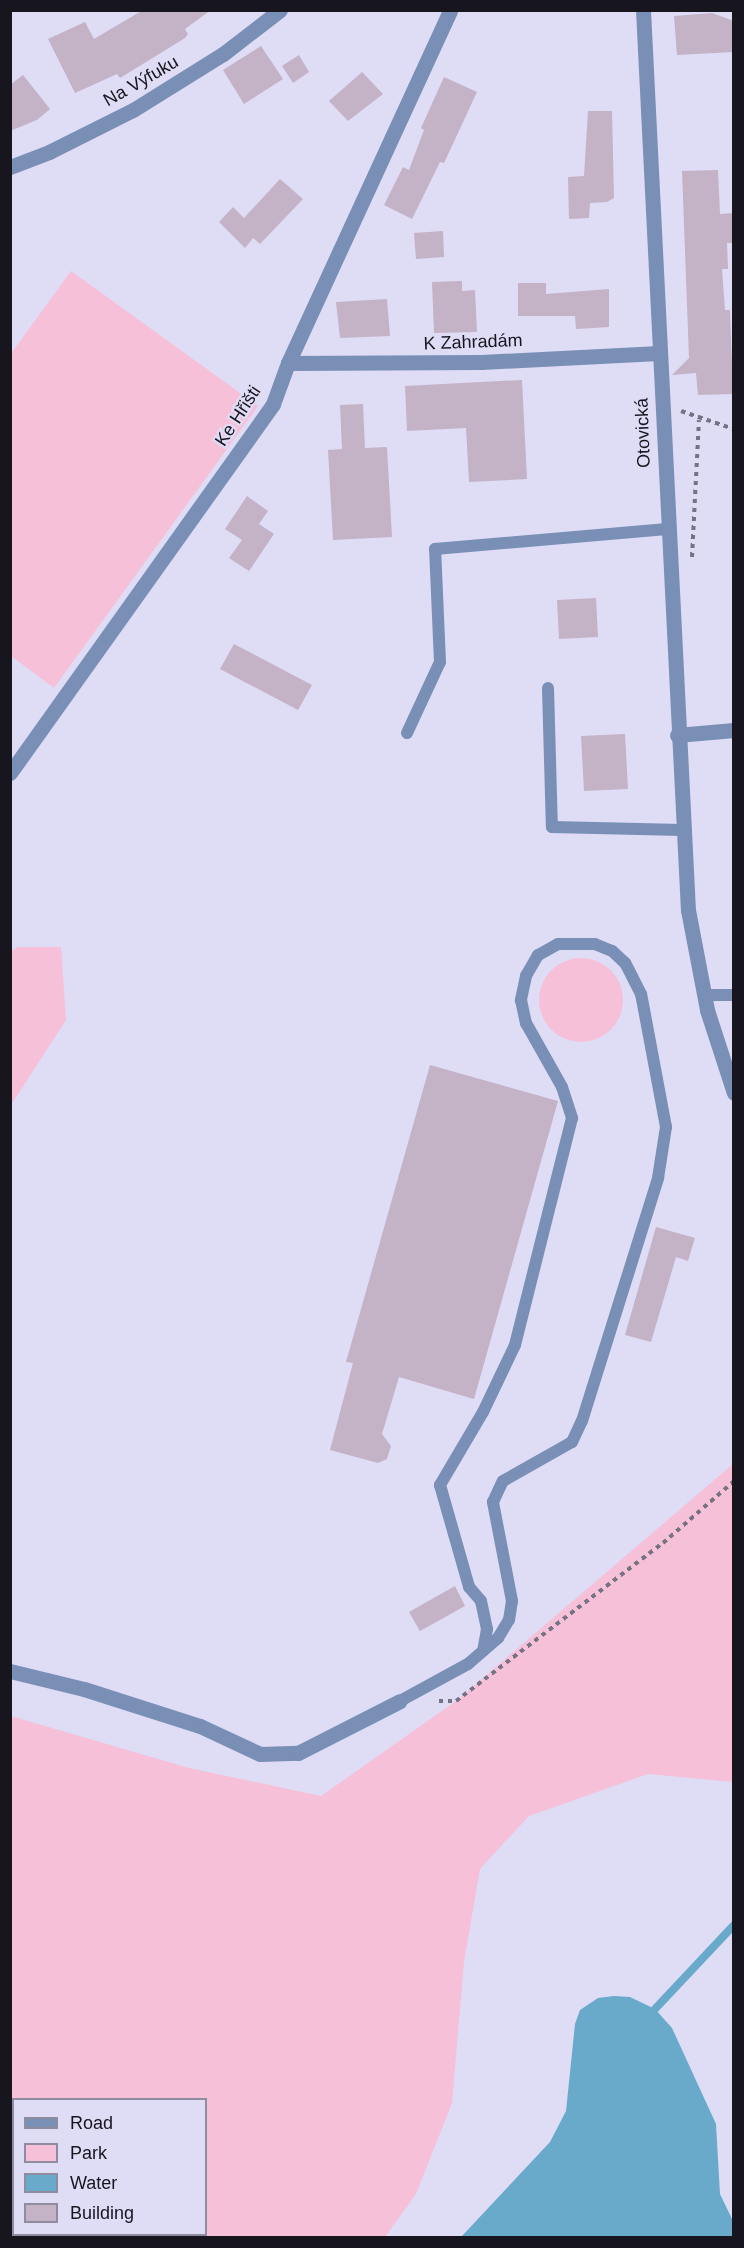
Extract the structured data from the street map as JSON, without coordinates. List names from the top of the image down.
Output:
{
  "streets": {
    "street": [
      "Na Výfuku",
      "K Zahradám",
      "Ke Hřišti",
      "Otovická"
    ]
  },
  "crossings": [
    ["K Zahradám", "Ke Hřišti"],
    ["K Zahradám", "Otovická"]
  ],
  "legend": [
    "Road",
    "Park",
    "Water",
    "Building"
  ]
}
